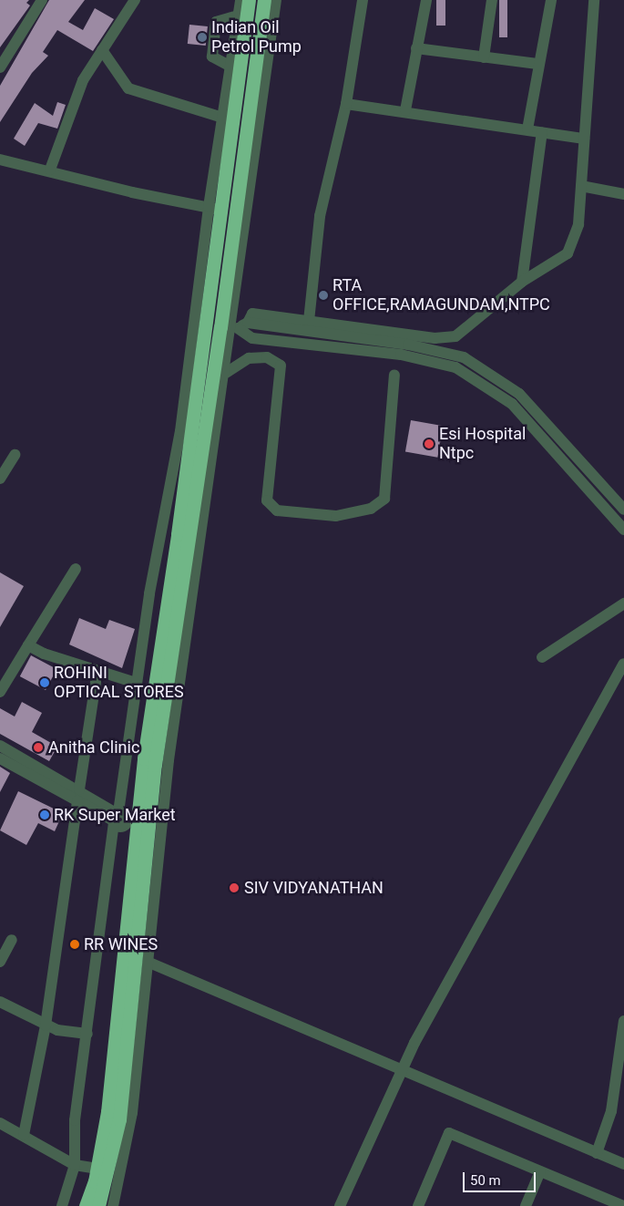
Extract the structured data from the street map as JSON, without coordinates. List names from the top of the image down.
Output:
{
  "places": [
    "Indian Oil Petrol Pump",
    "RTA OFFICE,RAMAGUNDAM,NTPC",
    "Esi Hospital Ntpc",
    "ROHINI OPTICAL STORES",
    "Anitha Clinic",
    "RK Super Market",
    "SIV VIDYANATHAN",
    "RR WINES"
  ],
  "scale_bar": "50 m"
}
